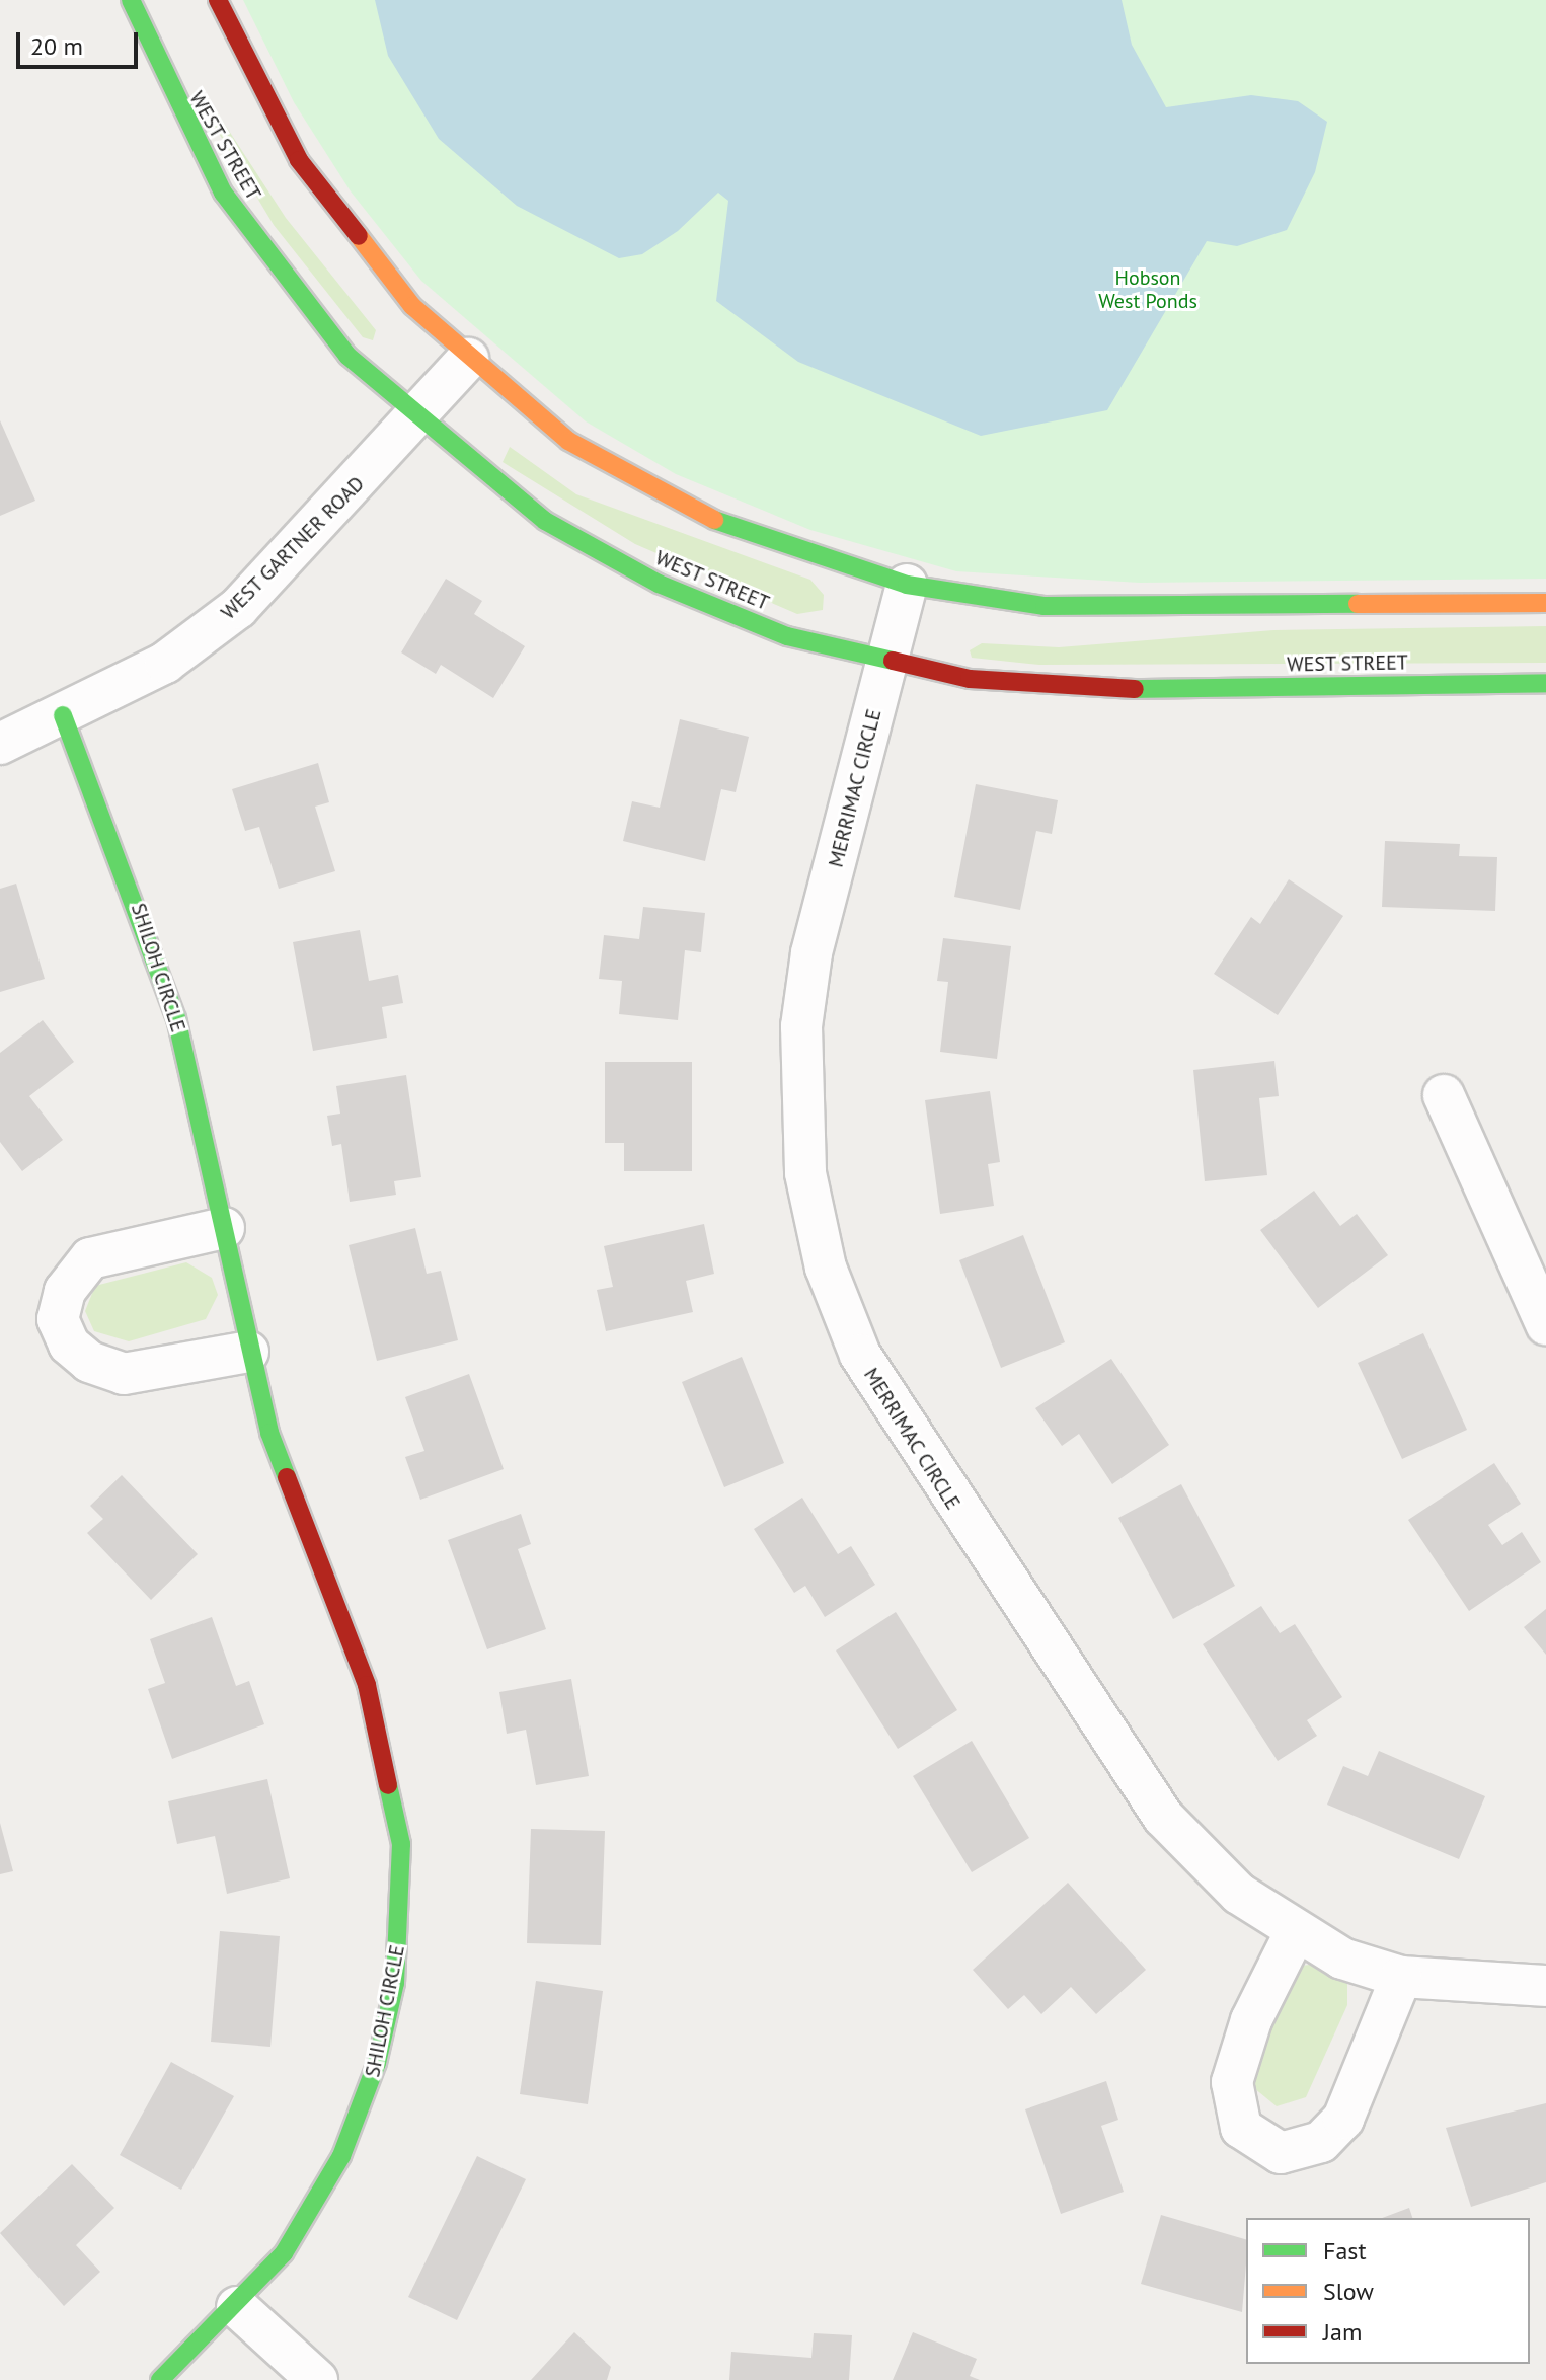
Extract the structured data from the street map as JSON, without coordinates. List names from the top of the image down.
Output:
{
  "streets": {
    "street": [
      "WEST STREET",
      "WEST GARTNER ROAD",
      "MERRIMAC CIRCLE",
      "SHILOH CIRCLE"
    ]
  },
  "crossings": [
    ["WEST STREET", "WEST GARTNER ROAD"],
    ["WEST STREET", "MERRIMAC CIRCLE"],
    ["WEST GARTNER ROAD", "SHILOH CIRCLE"]
  ],
  "parks": ["Hobson West Ponds"],
  "legend": ["Fast", "Slow", "Jam"],
  "scale_bar": "20 m"
}
